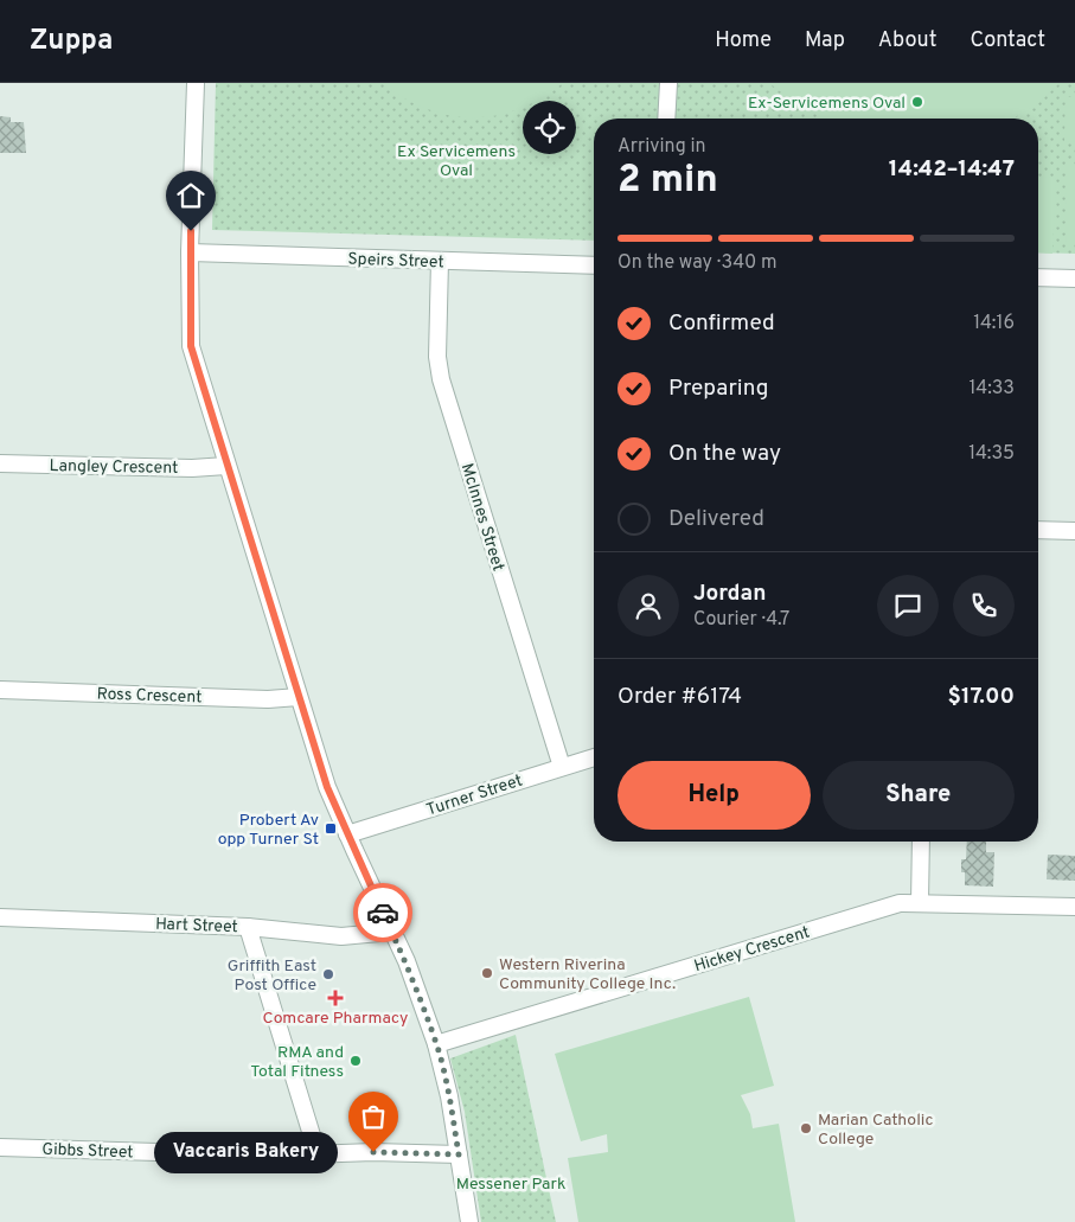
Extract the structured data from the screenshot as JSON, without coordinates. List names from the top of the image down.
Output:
{
  "streets": {
    "street": [
      "Speirs Street",
      "Langley Crescent",
      "McInnes Street",
      "Ross Crescent",
      "Turner Street",
      "Hart Street",
      "Hickey Crescent",
      "Gibbs Street"
    ]
  },
  "crossings": [
    ["Speirs Street", "McInnes Street"],
    ["McInnes Street", "Turner Street"]
  ],
  "parks": ["Ex Servicemens Oval", "Messener Park"],
  "places": {
    "other": [
      "Ex-Servicemens Oval",
      "Western Riverina Community College Inc.",
      "Griffith East Post Office",
      "RMA and Total Fitness",
      "Marian Catholic College",
      "Vaccaris Bakery"
    ],
    "transit": ["Probert Av opp Turner St"],
    "health": ["Comcare Pharmacy"]
  },
  "page": {
    "header": "Zuppa",
    "nav": [
      "Home",
      "Map",
      "About",
      "Contact"
    ],
    "heading": ["2 min", "Arriving in", "14:42–14:47"],
    "panel": [
      "Jordan",
      "Courier · 4.7",
      "Order #6174",
      "$17.00"
    ],
    "bar": "On the way · 340 m",
    "list": [
      ["Confirmed", "14:16"],
      ["Preparing", "14:33"],
      ["On the way", "14:35"],
      "Delivered"
    ],
    "buttons": ["Help", "Share"],
    "bubble": "Vaccaris Bakery"
  }
}
